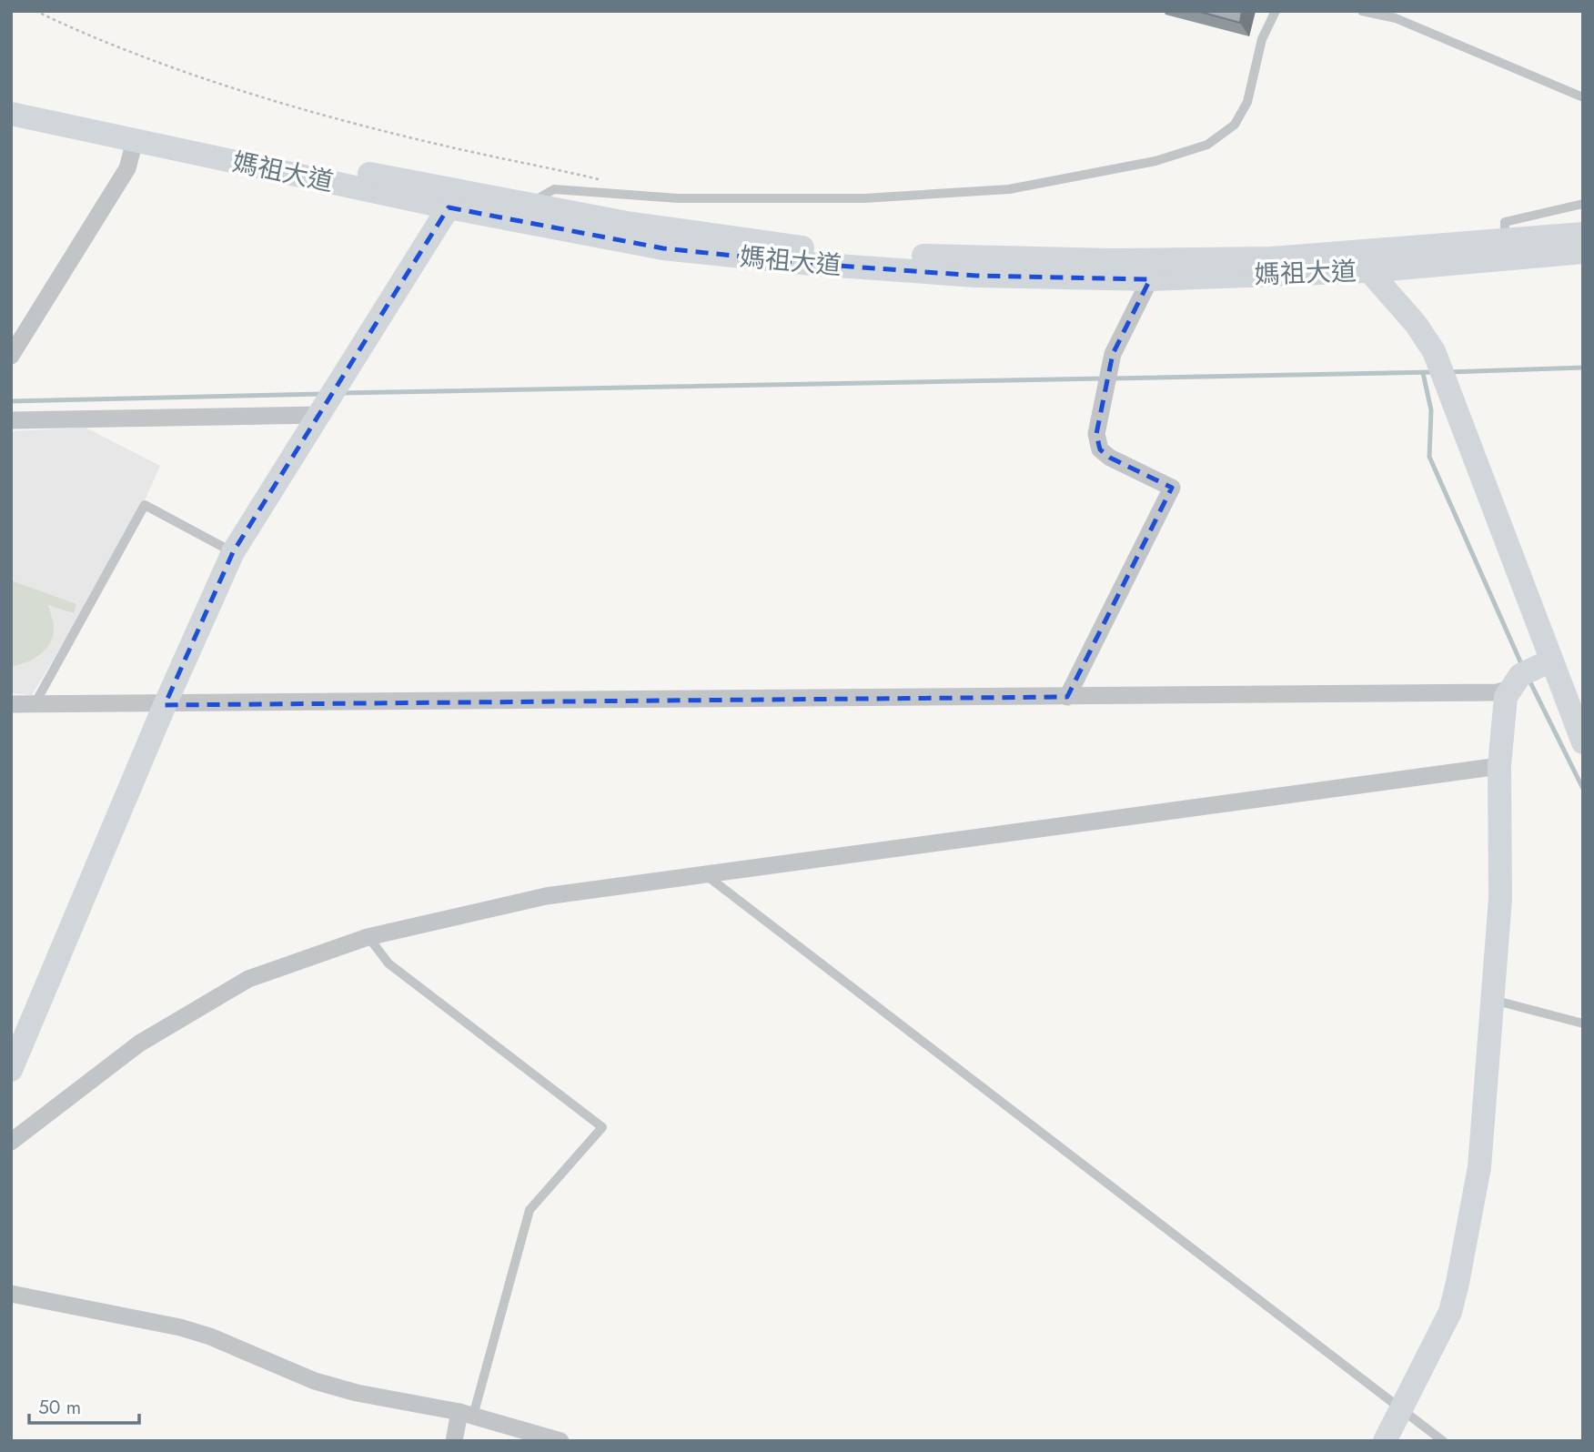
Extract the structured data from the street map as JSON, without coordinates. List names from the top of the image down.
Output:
{
  "streets": {
    "main road": ["媽祖大道"]
  },
  "scale_bar": "50 m"
}
